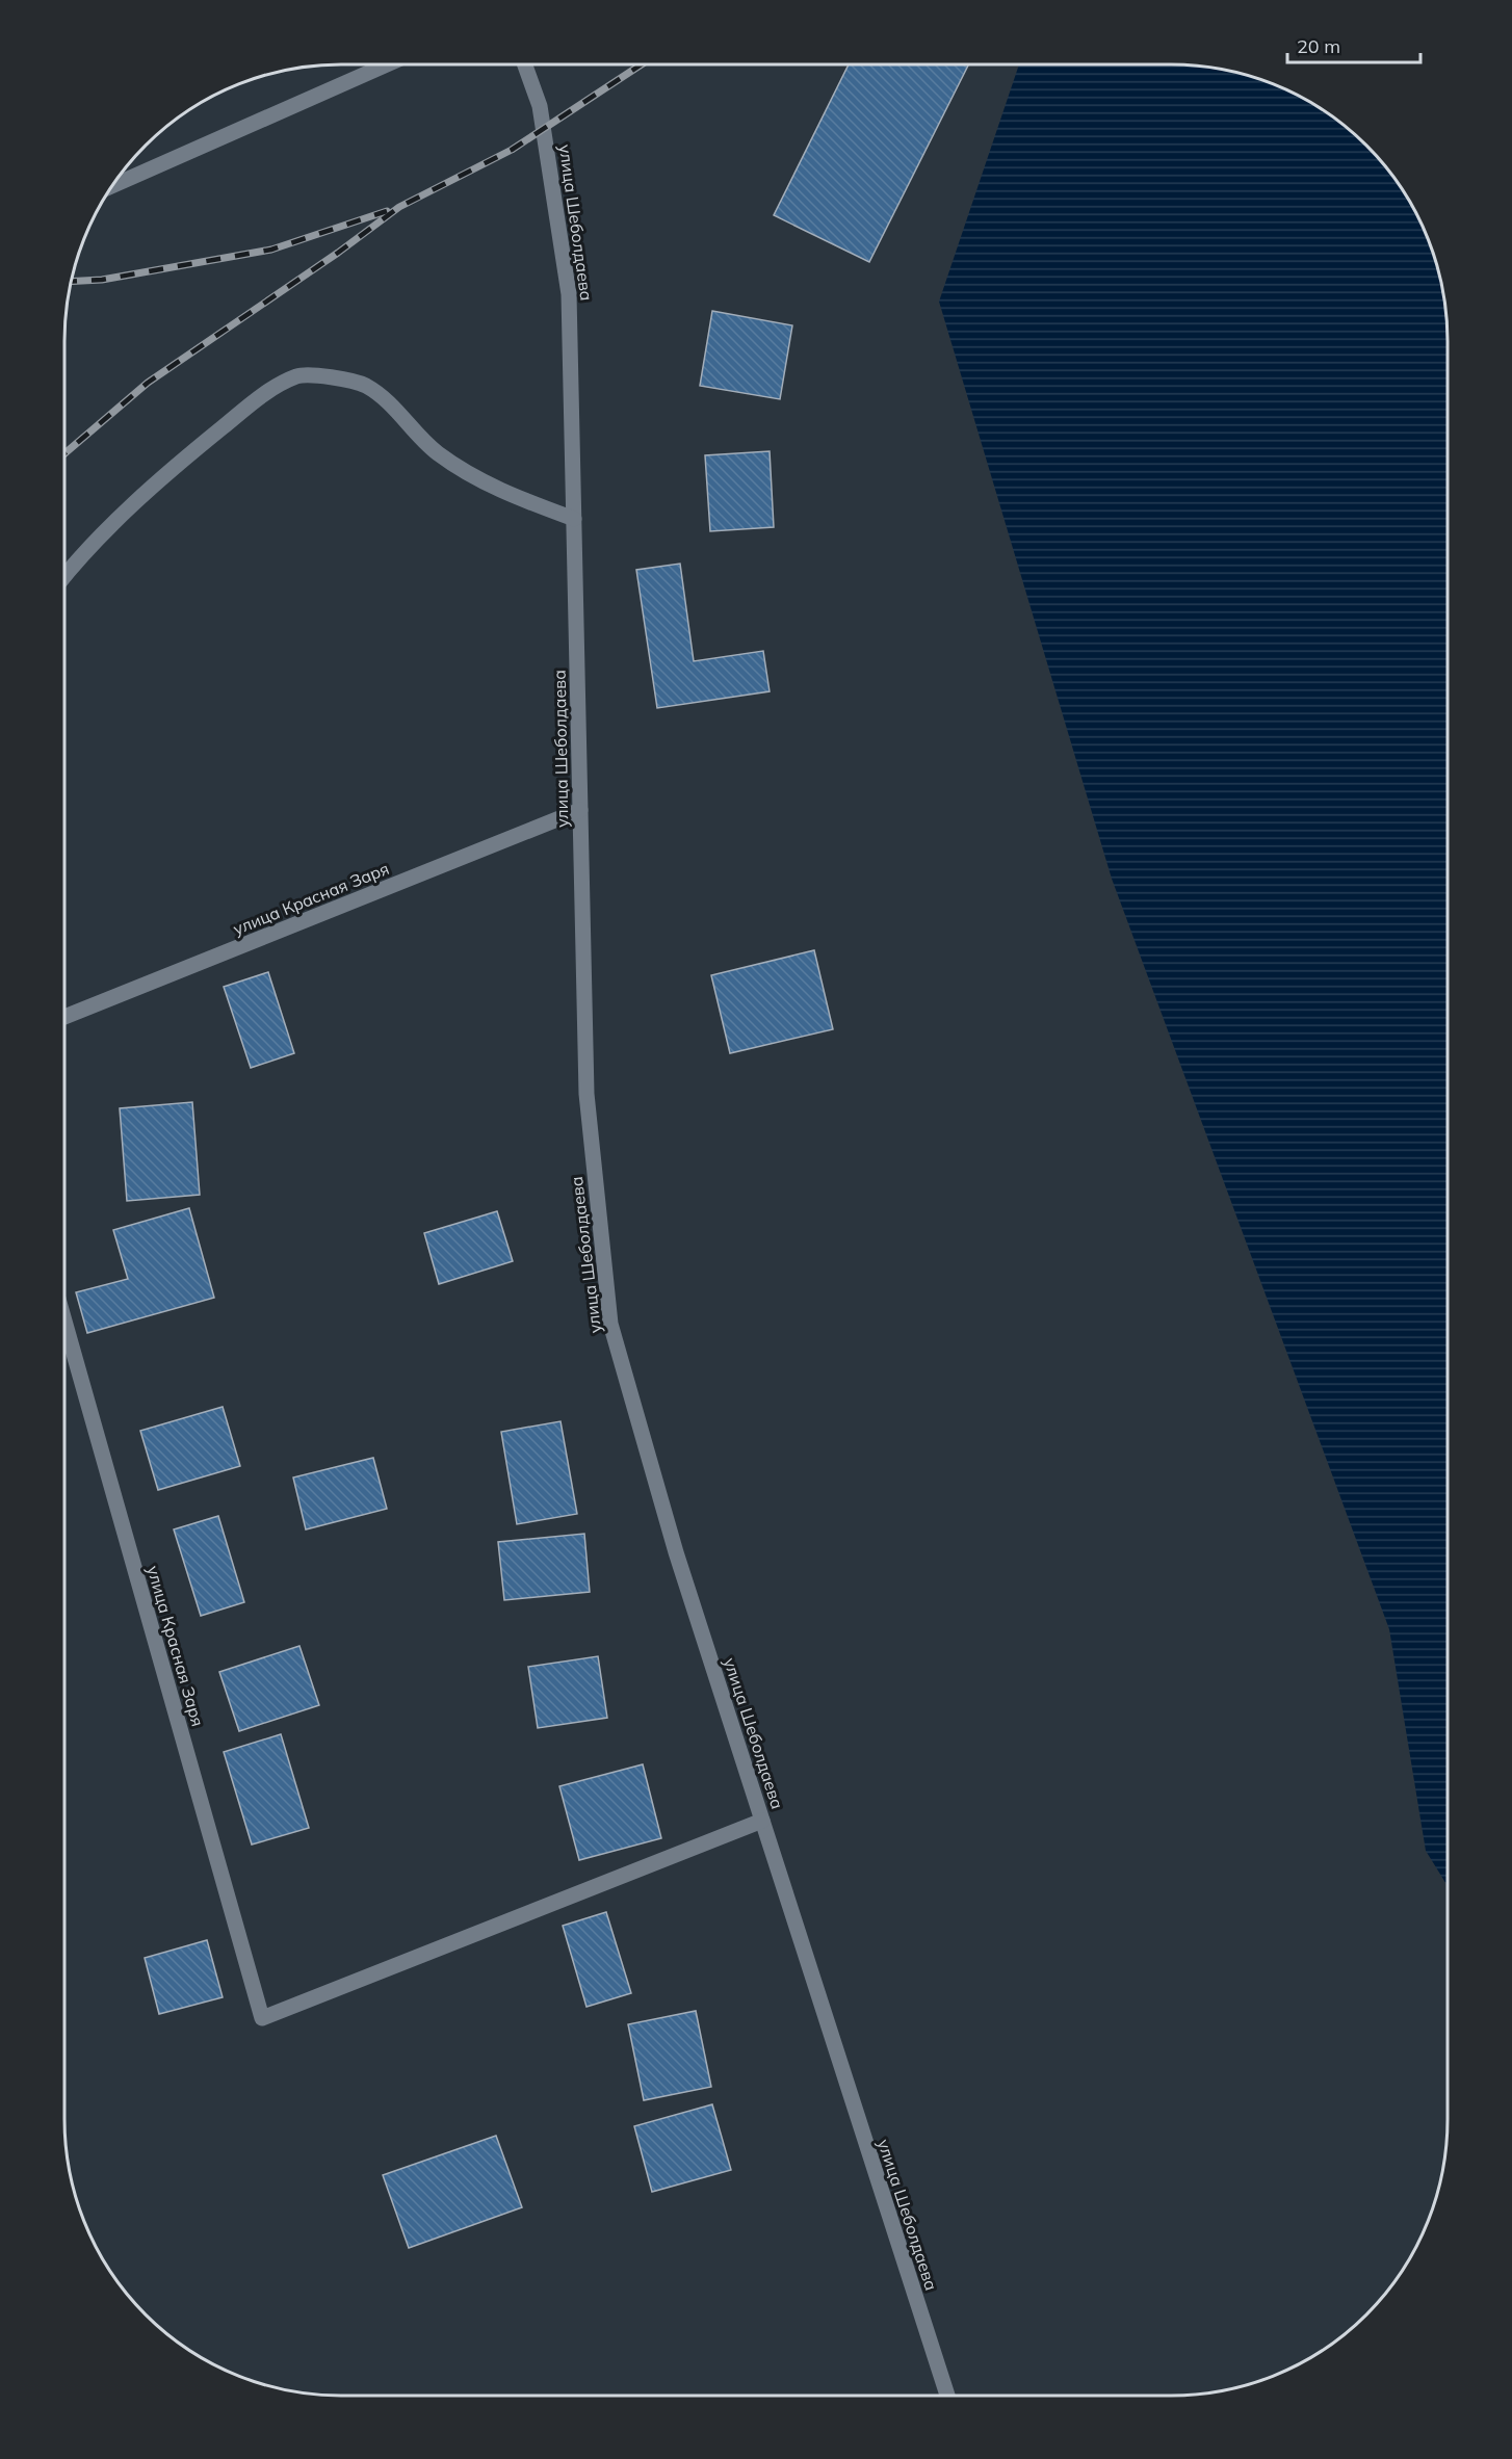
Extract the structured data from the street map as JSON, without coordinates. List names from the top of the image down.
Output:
{
  "streets": {
    "street": ["улица Шеболдаева", "улица Красная Заря"]
  },
  "crossings": [
    ["улица Шеболдаева", "улица Красная Заря"]
  ],
  "scale_bar": "20 m"
}
